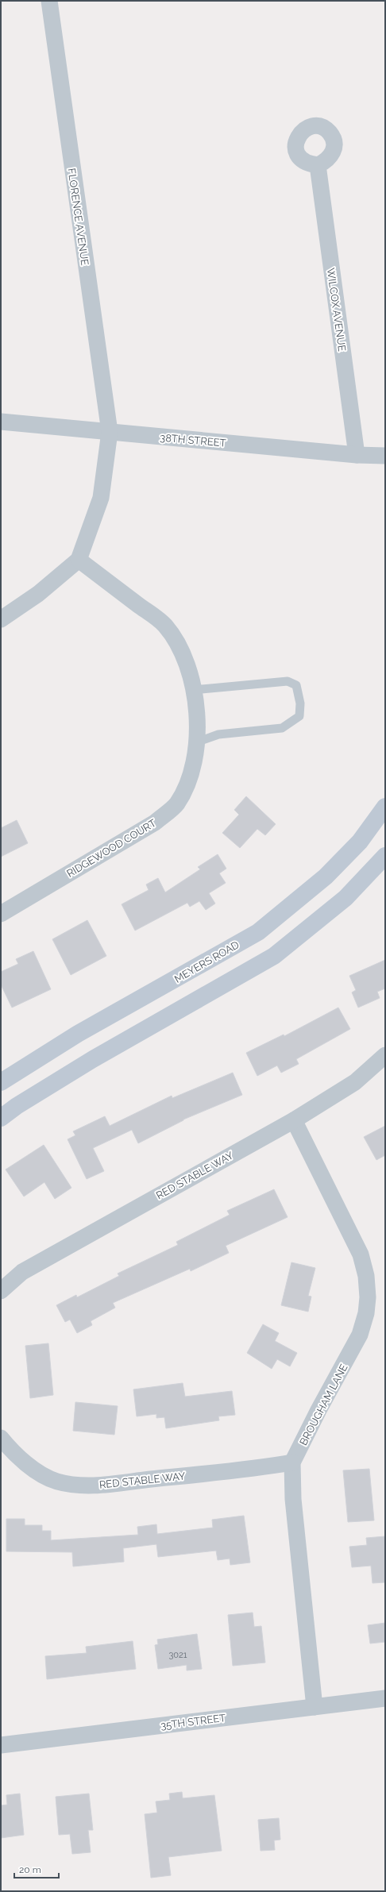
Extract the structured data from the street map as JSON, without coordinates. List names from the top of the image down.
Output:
{
  "streets": {
    "street": [
      "FLORENCE AVENUE",
      "WILCOX AVENUE",
      "38TH STREET",
      "RIDGEWOOD COURT",
      "MEYERS ROAD",
      "RED STABLE WAY",
      "BROUGHAM LANE",
      "35TH STREET"
    ]
  },
  "crossings": [
    ["FLORENCE AVENUE", "38TH STREET"],
    ["FLORENCE AVENUE", "RIDGEWOOD COURT"],
    ["WILCOX AVENUE", "38TH STREET"],
    ["RED STABLE WAY", "BROUGHAM LANE"],
    ["BROUGHAM LANE", "35TH STREET"]
  ],
  "house_numbers": ["3021"],
  "scale_bar": "20 m"
}
